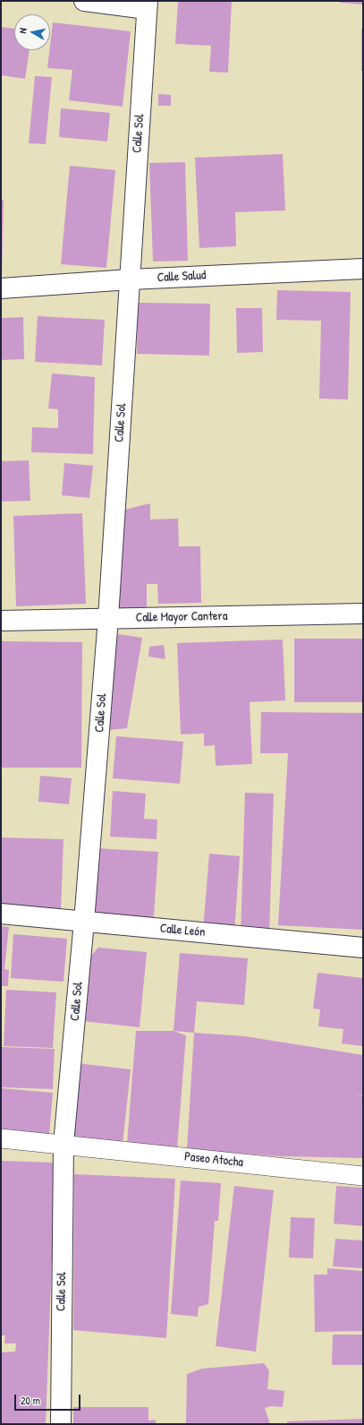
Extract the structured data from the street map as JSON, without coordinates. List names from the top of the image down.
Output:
{
  "streets": {
    "street": [
      "Calle Sol",
      "Calle Salud",
      "Calle Mayor Cantera",
      "Calle León",
      "Paseo Atocha"
    ]
  },
  "crossings": [
    ["Calle Sol", "Calle Salud"],
    ["Calle Sol", "Calle Mayor Cantera"],
    ["Calle Sol", "Calle León"],
    ["Calle Sol", "Paseo Atocha"]
  ],
  "scale_bar": "20 m",
  "north": "left"
}
